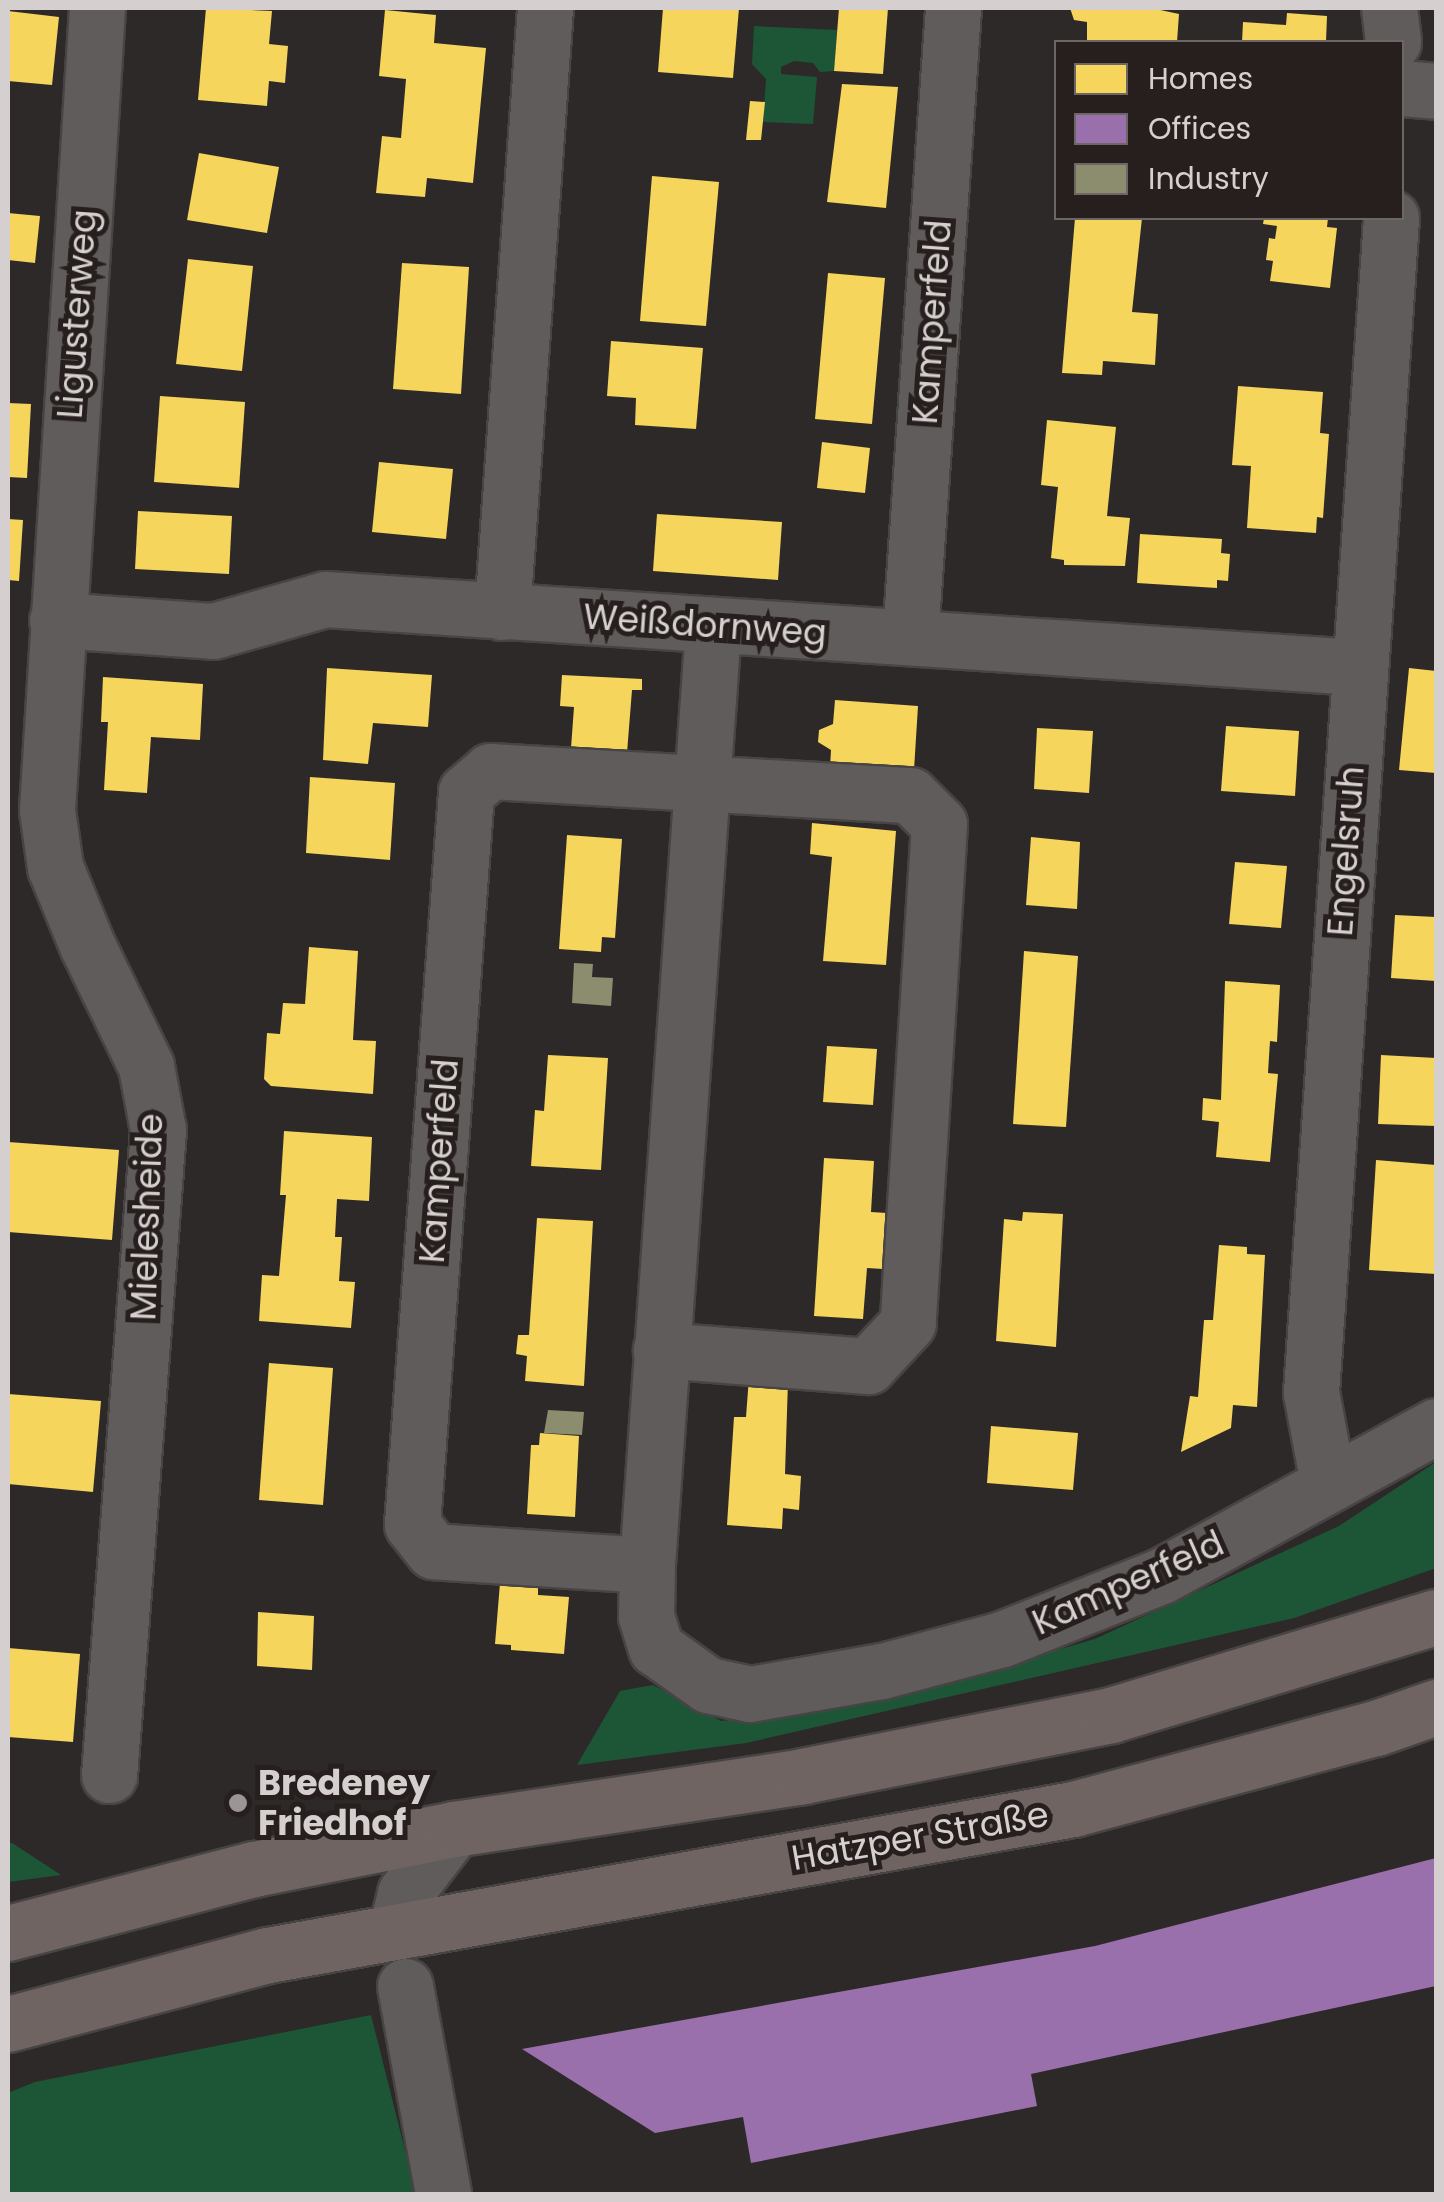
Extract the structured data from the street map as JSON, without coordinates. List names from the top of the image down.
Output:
{
  "streets": {
    "main road": ["Hatzper Straße"],
    "street": [
      "Ligusterweg",
      "Kamperfeld",
      "Weißdornweg",
      "Engelsruh",
      "Mielesheide"
    ]
  },
  "crossings": [
    ["Ligusterweg", "Weißdornweg"],
    ["Ligusterweg", "Mielesheide"],
    ["Kamperfeld", "Weißdornweg"],
    ["Kamperfeld", "Engelsruh"],
    ["Weißdornweg", "Engelsruh"],
    ["Weißdornweg", "Mielesheide"]
  ],
  "places": ["Bredeney Friedhof"],
  "legend": ["Homes", "Offices", "Industry"]
}
